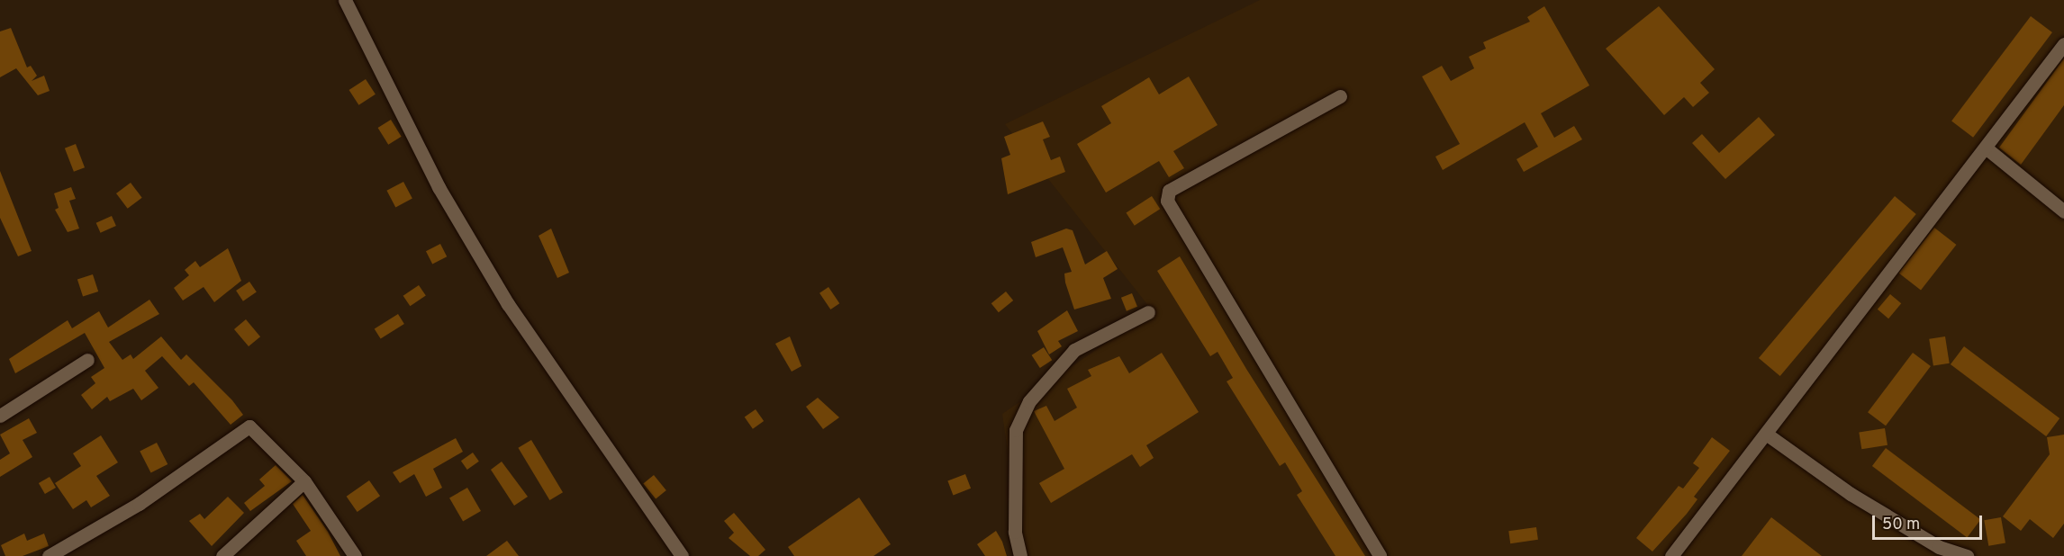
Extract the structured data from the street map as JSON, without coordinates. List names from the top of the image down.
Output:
{
  "scale_bar": "50 m"
}
